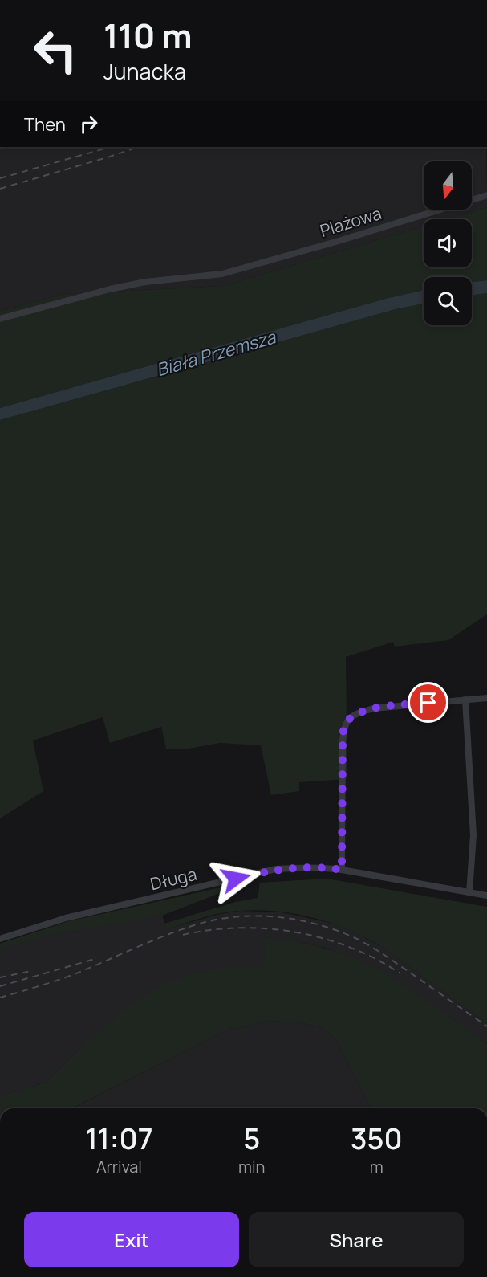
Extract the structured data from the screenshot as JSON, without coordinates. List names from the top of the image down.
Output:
{
  "streets": {
    "street": ["Plażowa", "Długa"]
  },
  "water": ["Biała Przemsza"],
  "north": "bottom",
  "page": {
    "turn": ["110 m", "Junacka"],
    "then": "Then",
    "eta": [
      "11:07",
      "Arrival",
      "5",
      "min",
      "350",
      "m"
    ],
    "buttons": ["Exit", "Share"]
  }
}
